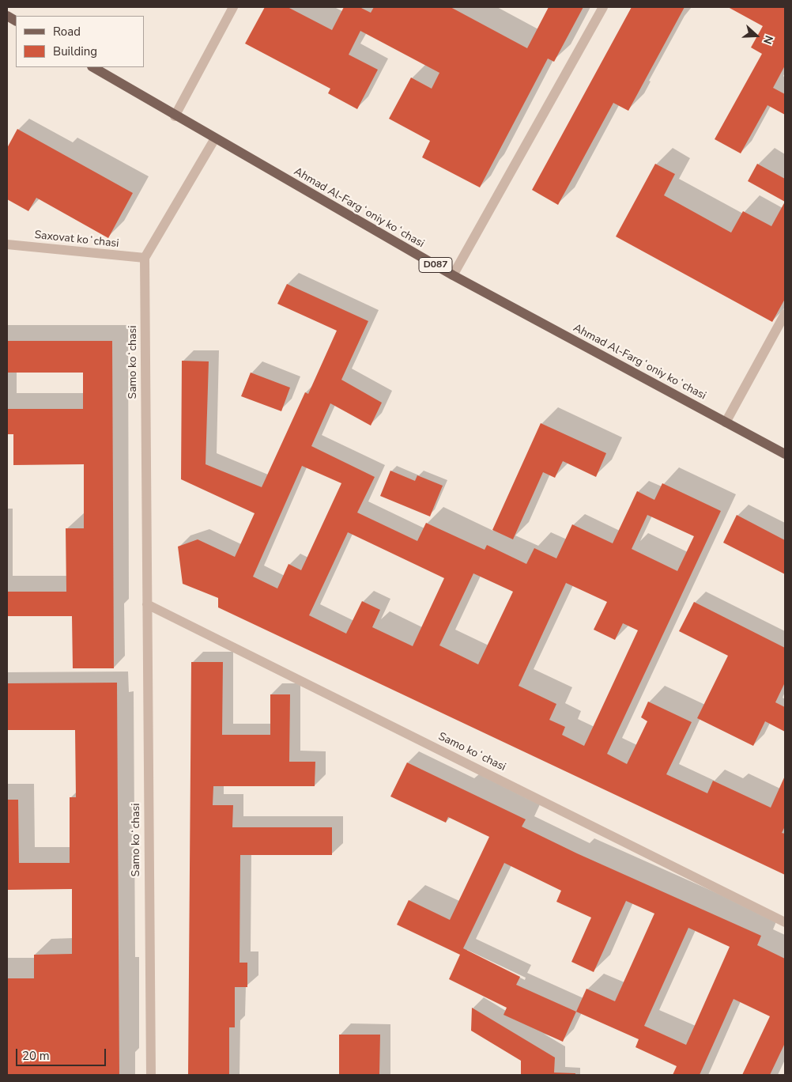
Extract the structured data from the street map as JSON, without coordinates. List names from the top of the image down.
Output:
{
  "streets": {
    "main road": ["Ahmad Al-Fargʻoniy koʻchasi", "D087"],
    "street": ["Saxovat koʻchasi", "Samo koʻchasi"]
  },
  "crossings": [
    ["Saxovat koʻchasi", "Samo koʻchasi"]
  ],
  "legend": ["Road", "Building"],
  "scale_bar": "20 m",
  "north": "right"
}
